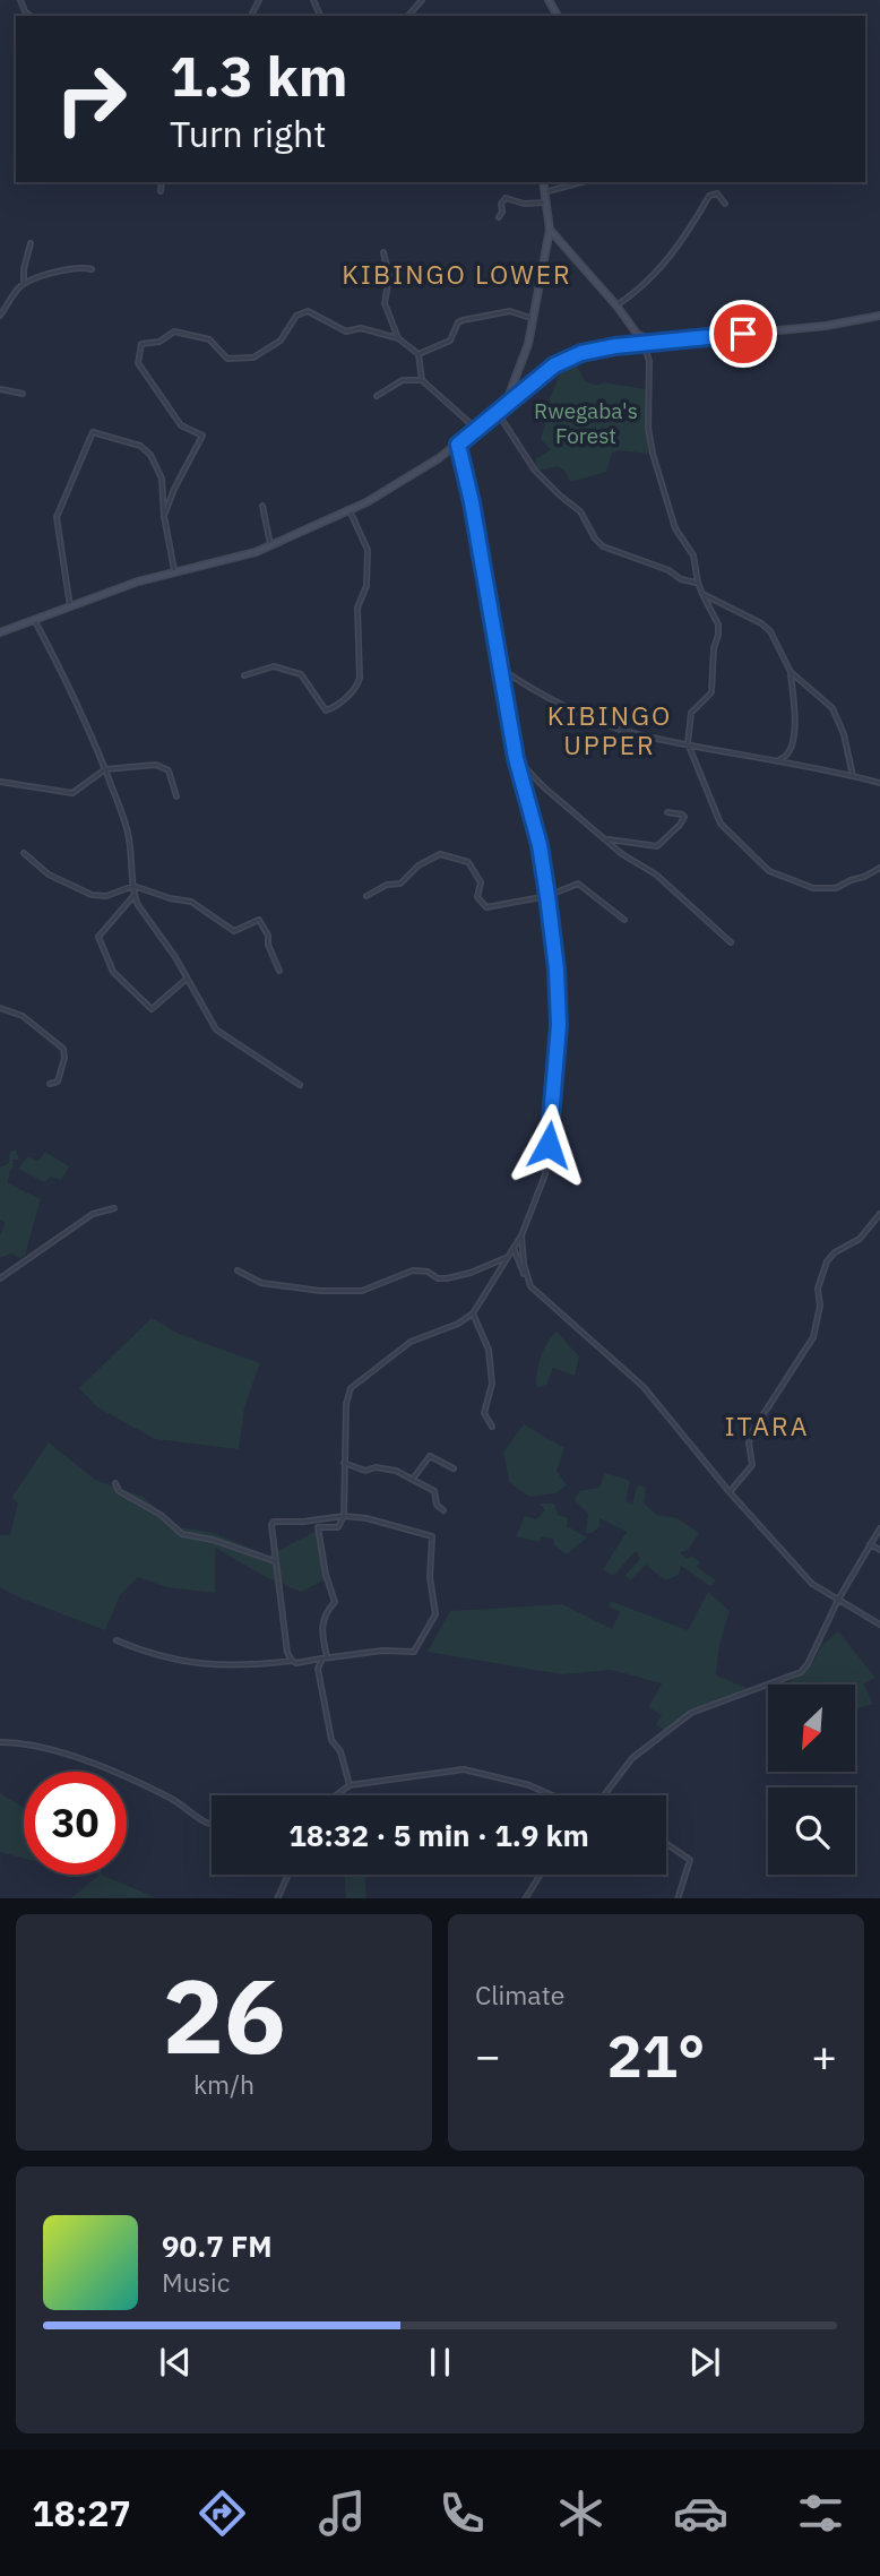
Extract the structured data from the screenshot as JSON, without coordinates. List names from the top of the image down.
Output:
{
  "districts": ["KIBINGO LOWER", "KIBINGO UPPER", "ITARA"],
  "parks": ["Rwegaba's Forest"],
  "north": "bottom left",
  "page": {
    "turn": ["1.3 km", "Turn right"],
    "limit": "30",
    "trip": "18:32 · 5 min · 1.9 km",
    "tile": [
      ["26", "km/h"],
      "Climate"
    ],
    "heat": ["−", "21°", "+"],
    "song": ["90.7 FM", "Music"],
    "tabs": "18:27"
  }
}
